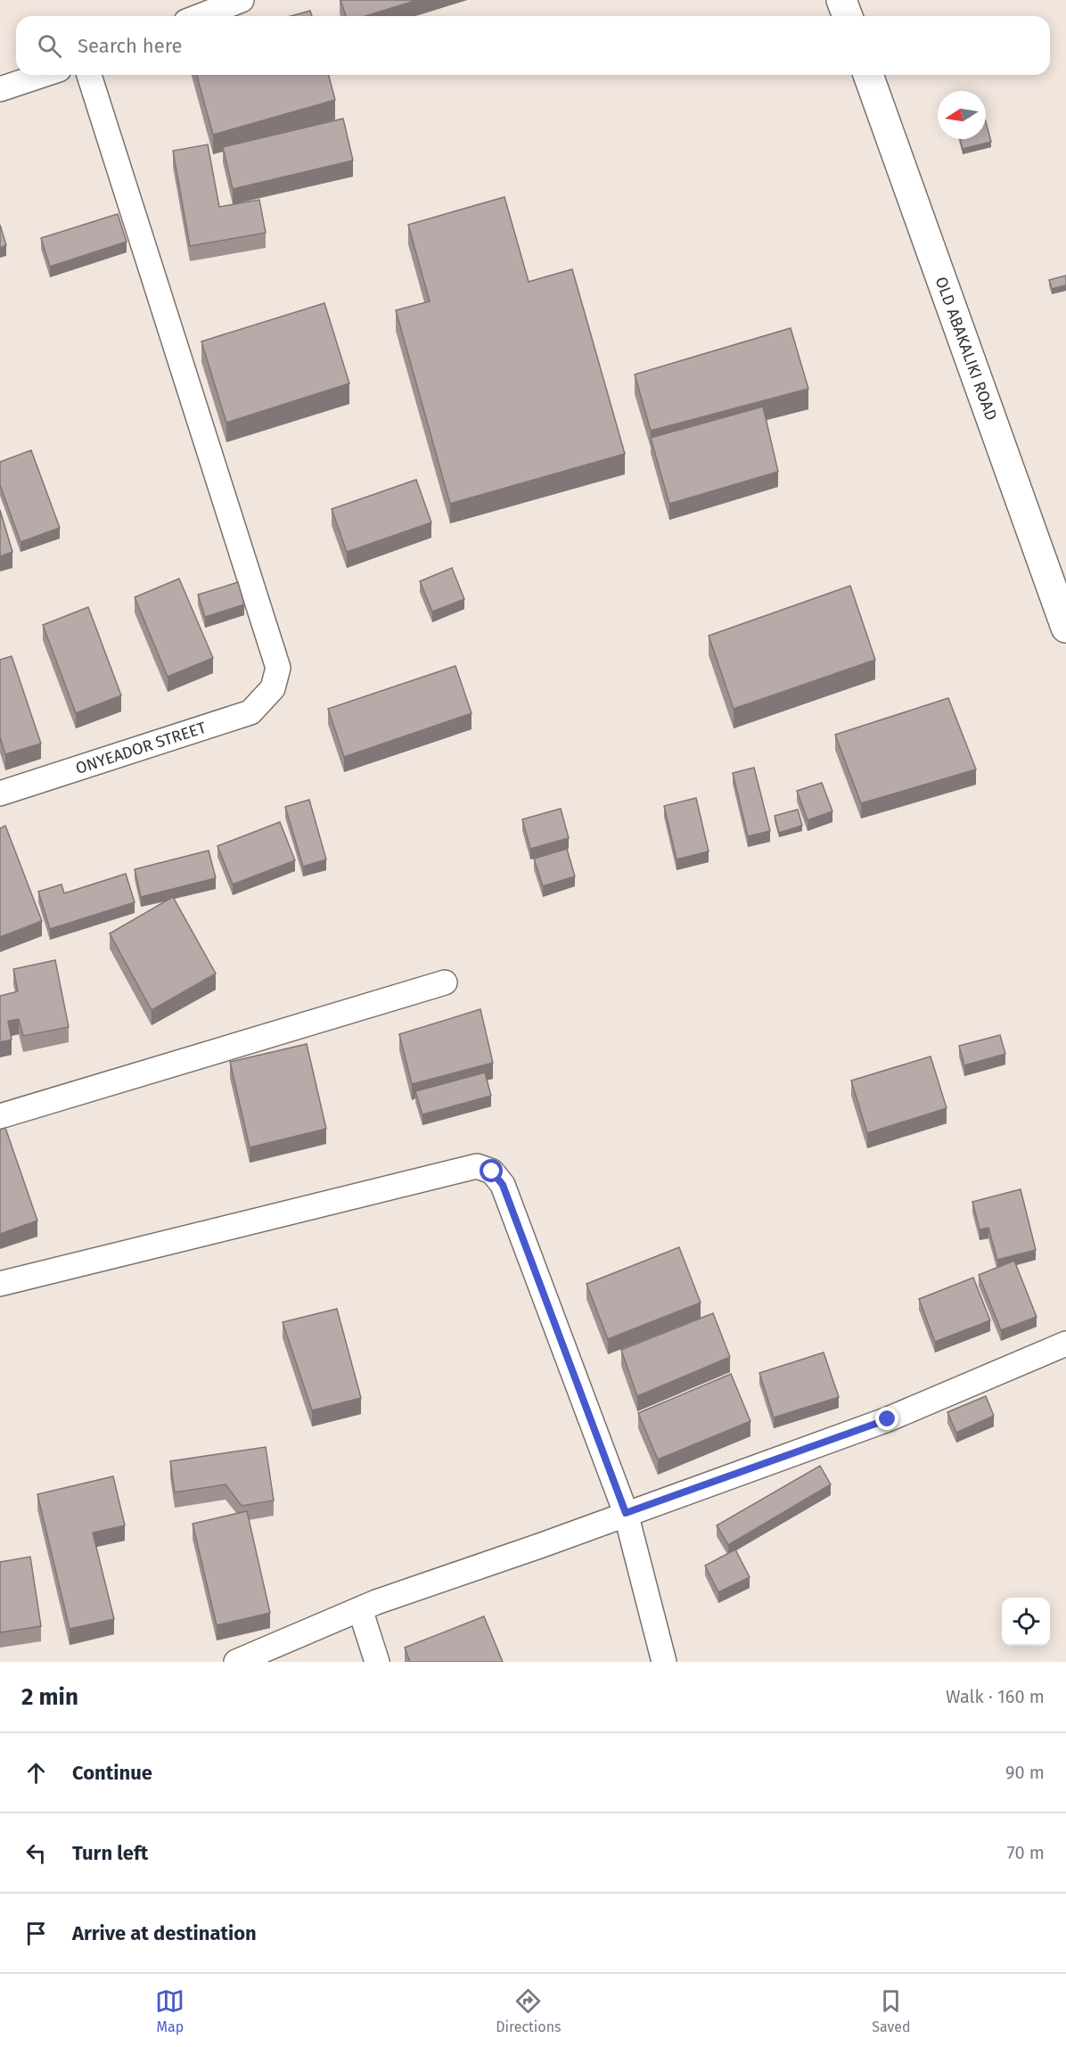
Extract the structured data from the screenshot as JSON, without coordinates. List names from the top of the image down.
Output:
{
  "streets": {
    "main road": ["OLD ABAKALIKI ROAD"],
    "street": ["ONYEADOR STREET"]
  },
  "north": "left",
  "page": {
    "search": "Search here",
    "heading": ["2 min", "Walk · 160 m"],
    "list": [
      ["Continue", "90 m"],
      ["Turn left", "70 m"],
      "Arrive at destination"
    ],
    "nav": ["Map", "Directions", "Saved"]
  }
}
